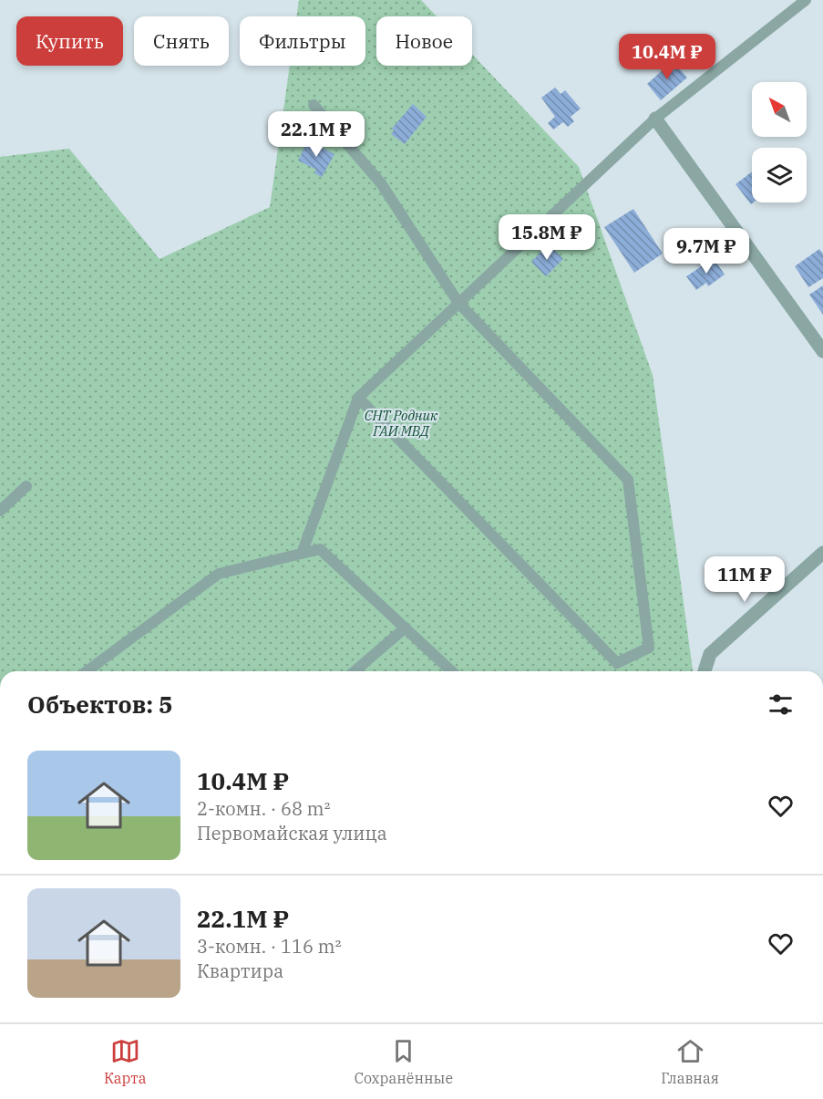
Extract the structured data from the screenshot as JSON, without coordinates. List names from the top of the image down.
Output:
{
  "parks": ["СНТ Родник ГАИ МВД"],
  "north": "top left",
  "page": {
    "chip": [
      "Купить",
      "Снять",
      "Фильтры",
      "Новое"
    ],
    "price": [
      "10.4M ₽",
      "22.1M ₽",
      "15.8M ₽",
      "9.7M ₽",
      "11M ₽"
    ],
    "heading": "Объектов: 5",
    "list": [
      {
        "name": "10.4M ₽",
        "note": "2-комн. · 68 m² · Первомайская улица"
      },
      {
        "name": "22.1M ₽",
        "note": "3-комн. · 116 m² · Квартира"
      }
    ],
    "tabs": ["Карта", "Сохранённые", "Главная"]
  }
}
